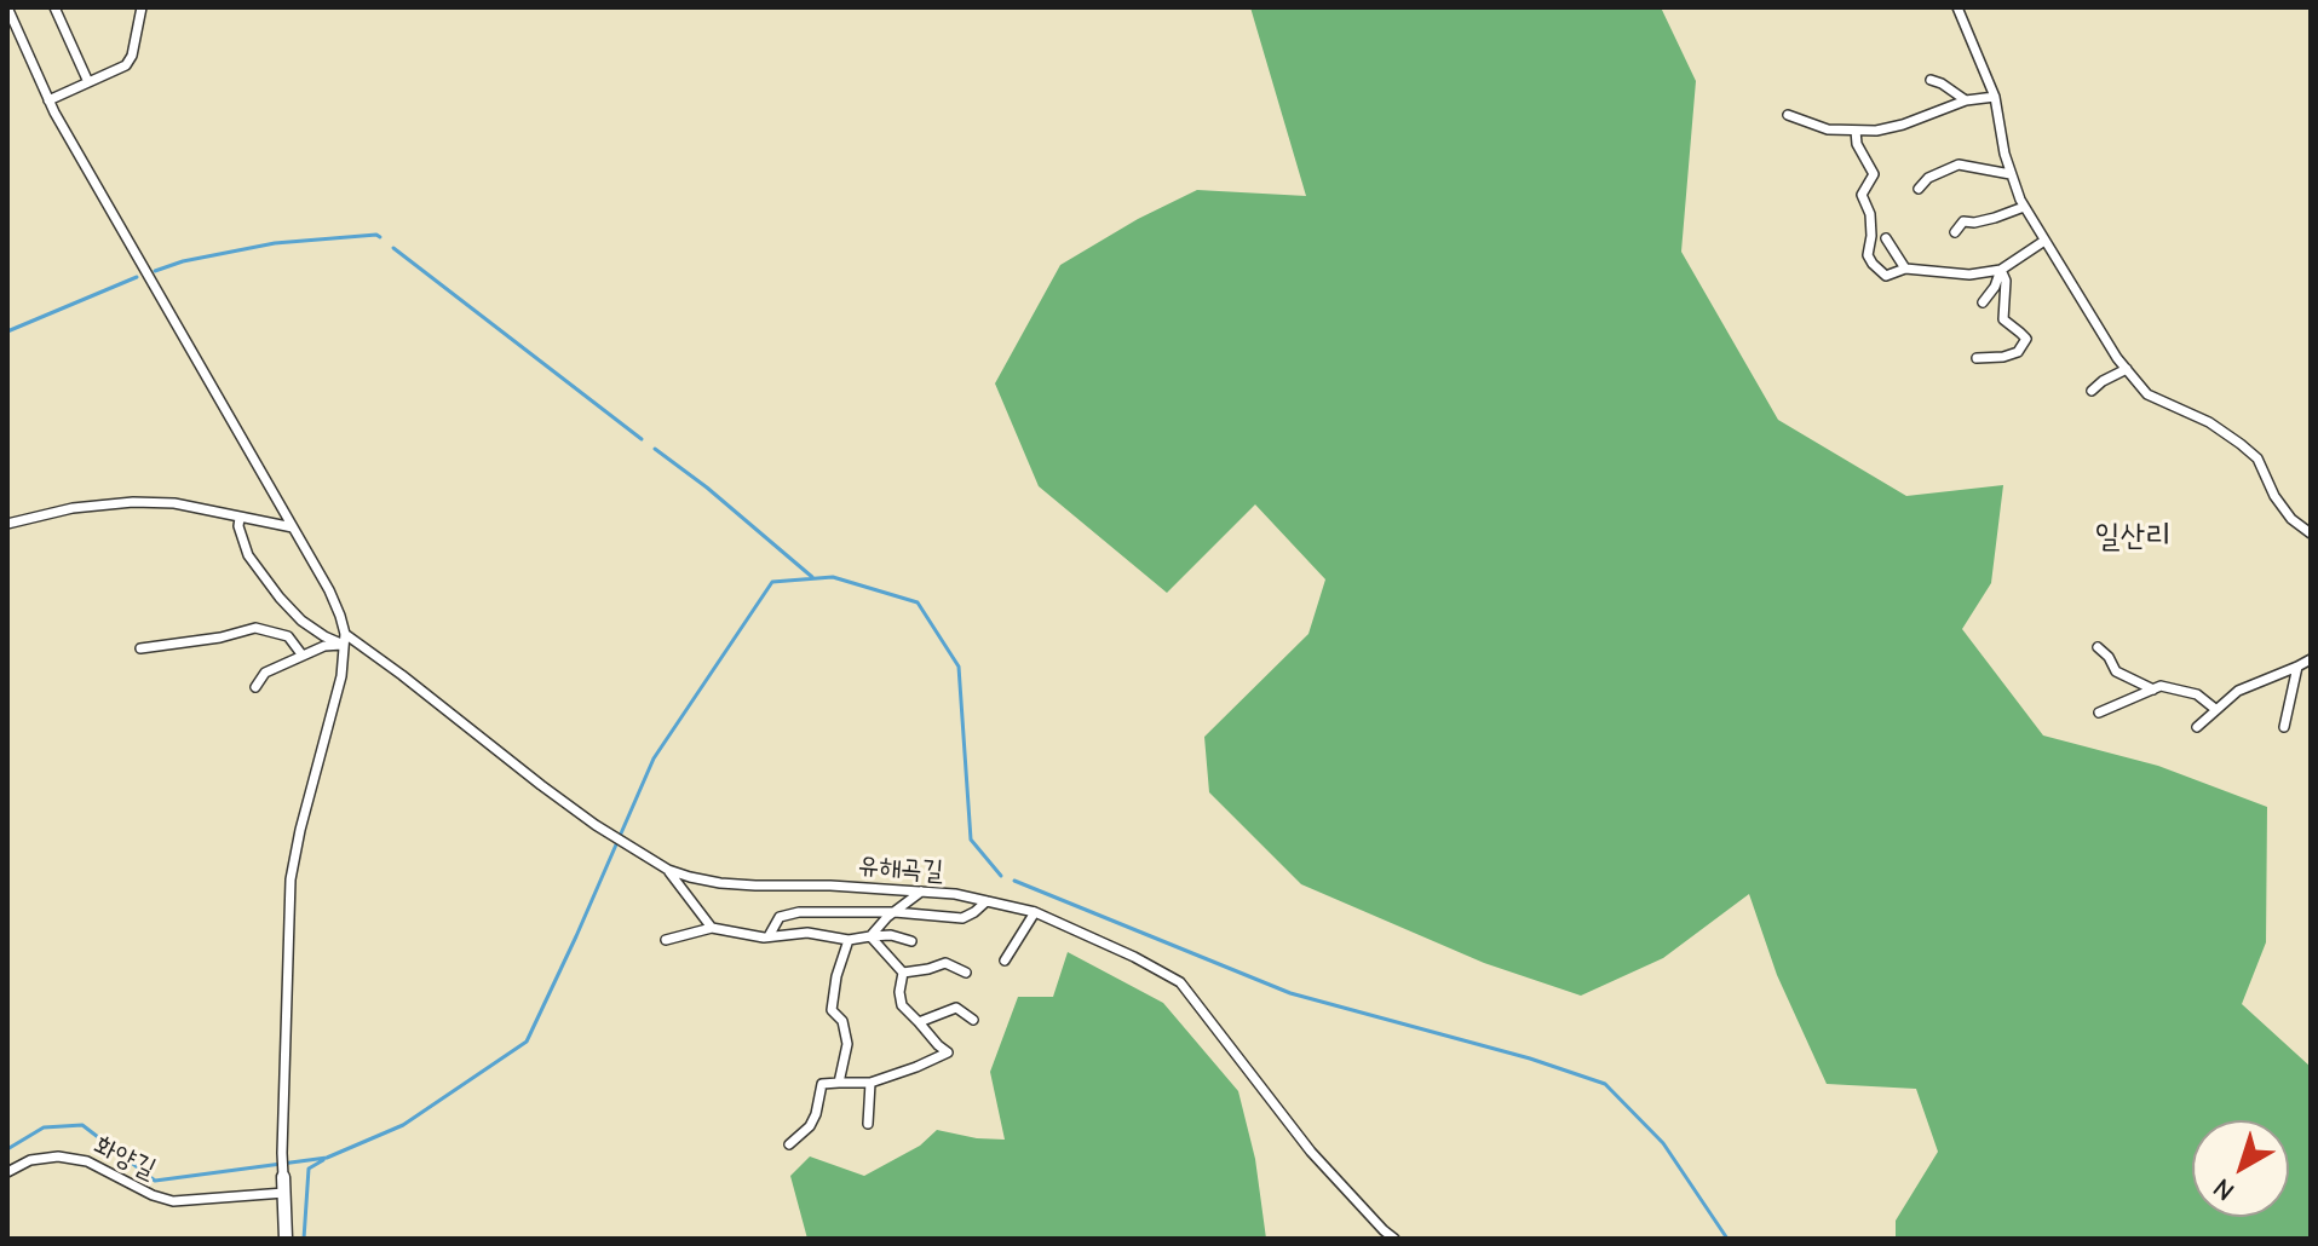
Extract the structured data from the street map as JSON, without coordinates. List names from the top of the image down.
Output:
{
  "streets": {
    "street": ["유해곡길", "화양길"]
  },
  "districts": ["일산리"],
  "north": "bottom left"
}
